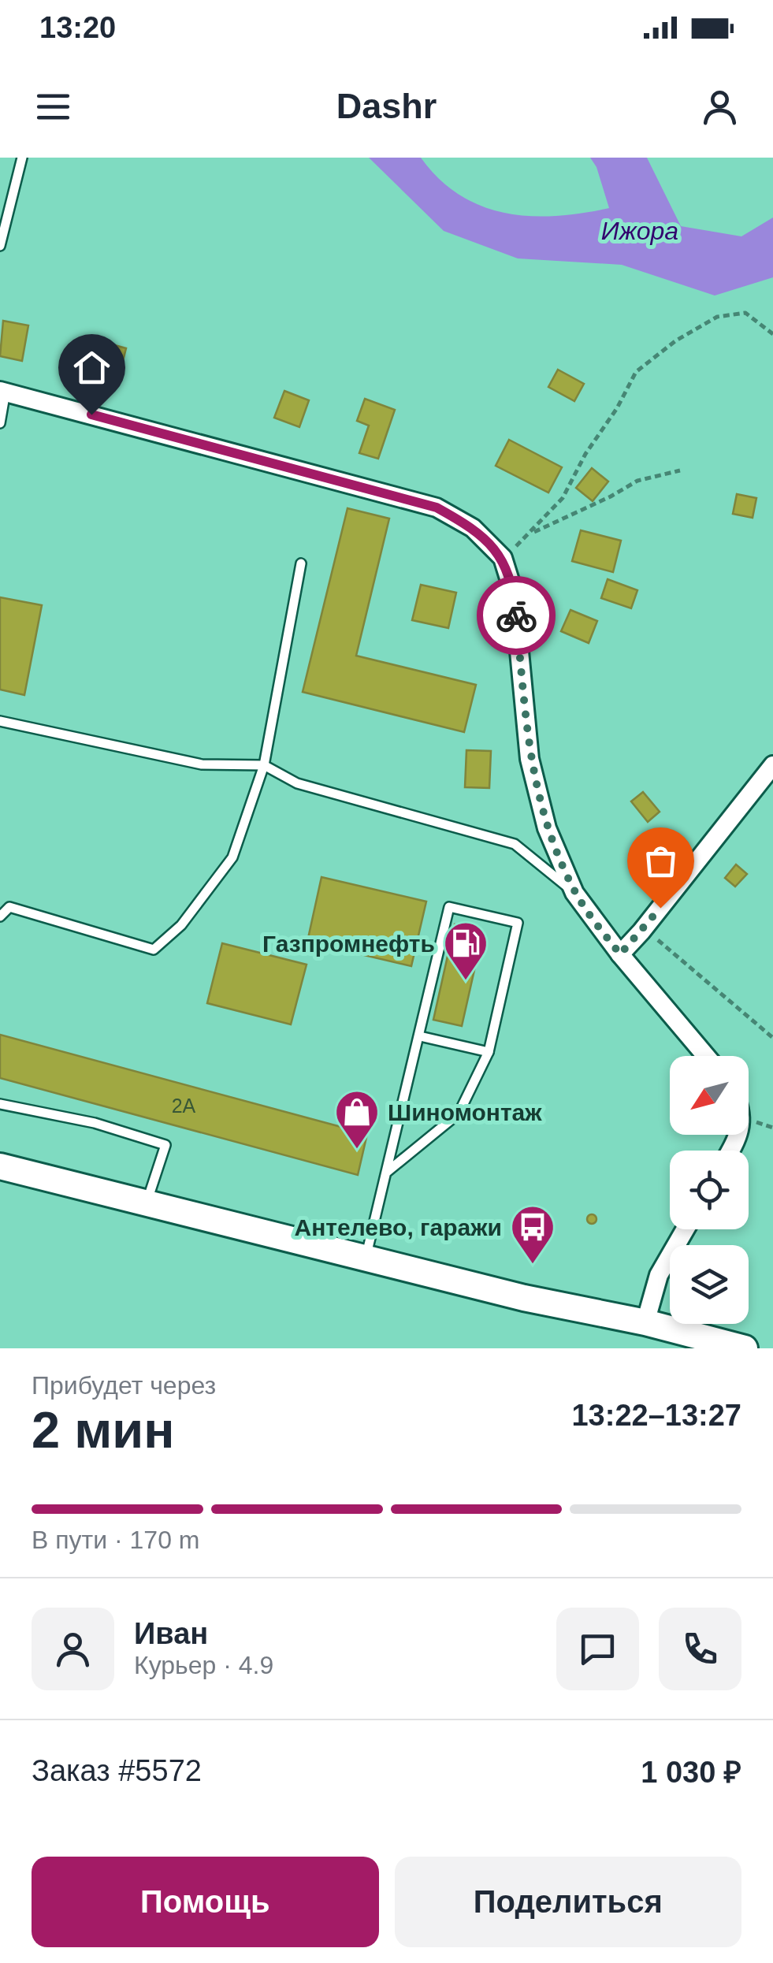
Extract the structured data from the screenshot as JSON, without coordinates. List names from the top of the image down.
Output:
{
  "water": ["Ижора"],
  "places": {
    "fuel station": ["Газпромнефть"],
    "shop": ["Шиномонтаж"],
    "bus stop": ["Антелево, гаражи"]
  },
  "house_numbers": ["2А"],
  "north": "bottom left",
  "page": {
    "status": "13:20",
    "header": "Dashr",
    "heading": ["2 мин", "Прибудет через", "13:22–13:27"],
    "panel": [
      "Иван",
      "Курьер · 4.9",
      "Заказ #5572",
      "1 030 ₽"
    ],
    "bar": "В пути · 170 m",
    "buttons": ["Помощь", "Поделиться"]
  }
}
